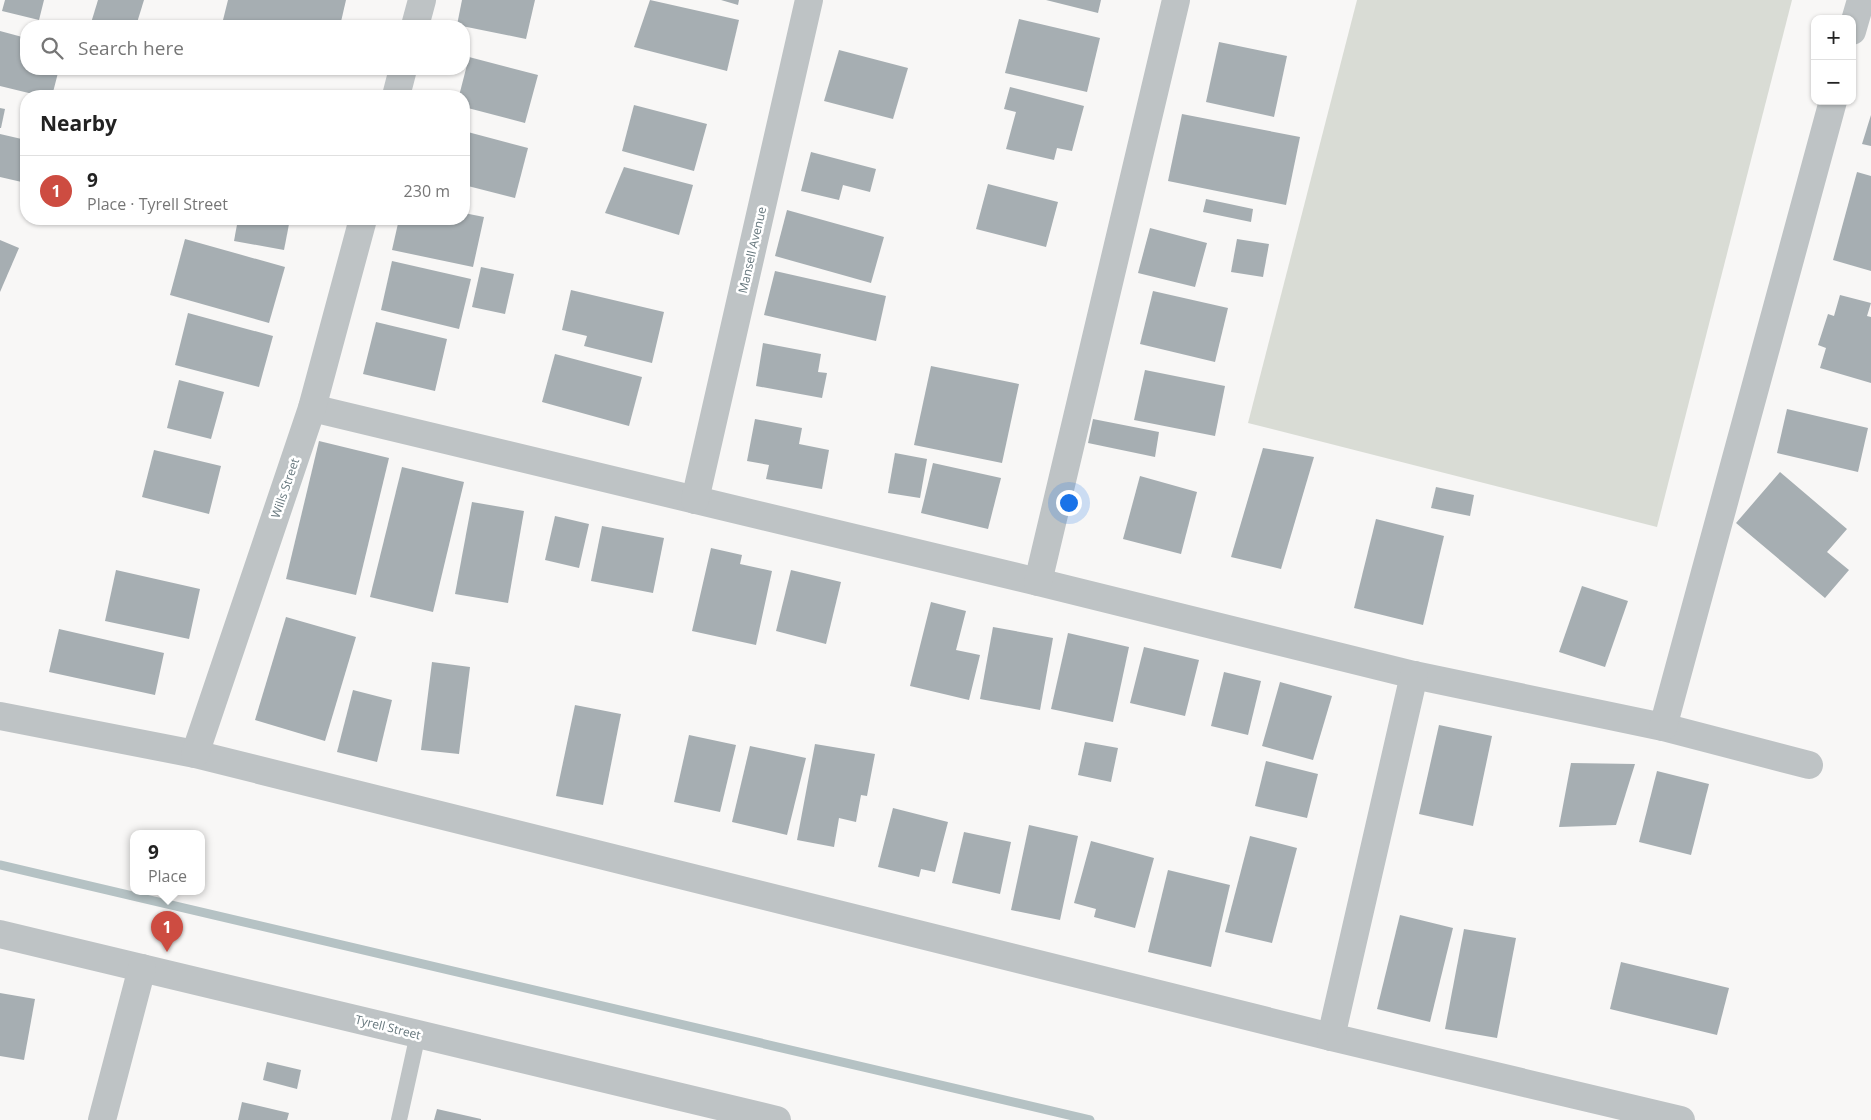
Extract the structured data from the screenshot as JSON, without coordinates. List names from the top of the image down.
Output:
{
  "streets": {
    "street": ["Mansell Avenue", "Wills Street", "Tyrell Street"]
  },
  "page": {
    "map_buttons": ["+", "−"],
    "search": "Search here",
    "heading": "Nearby",
    "list": [
      {
        "mark": "1",
        "name": "9",
        "note": "Place · Tyrell Street",
        "value": "230 m"
      }
    ],
    "popup": ["9", "Place"],
    "pins": "1"
  }
}
